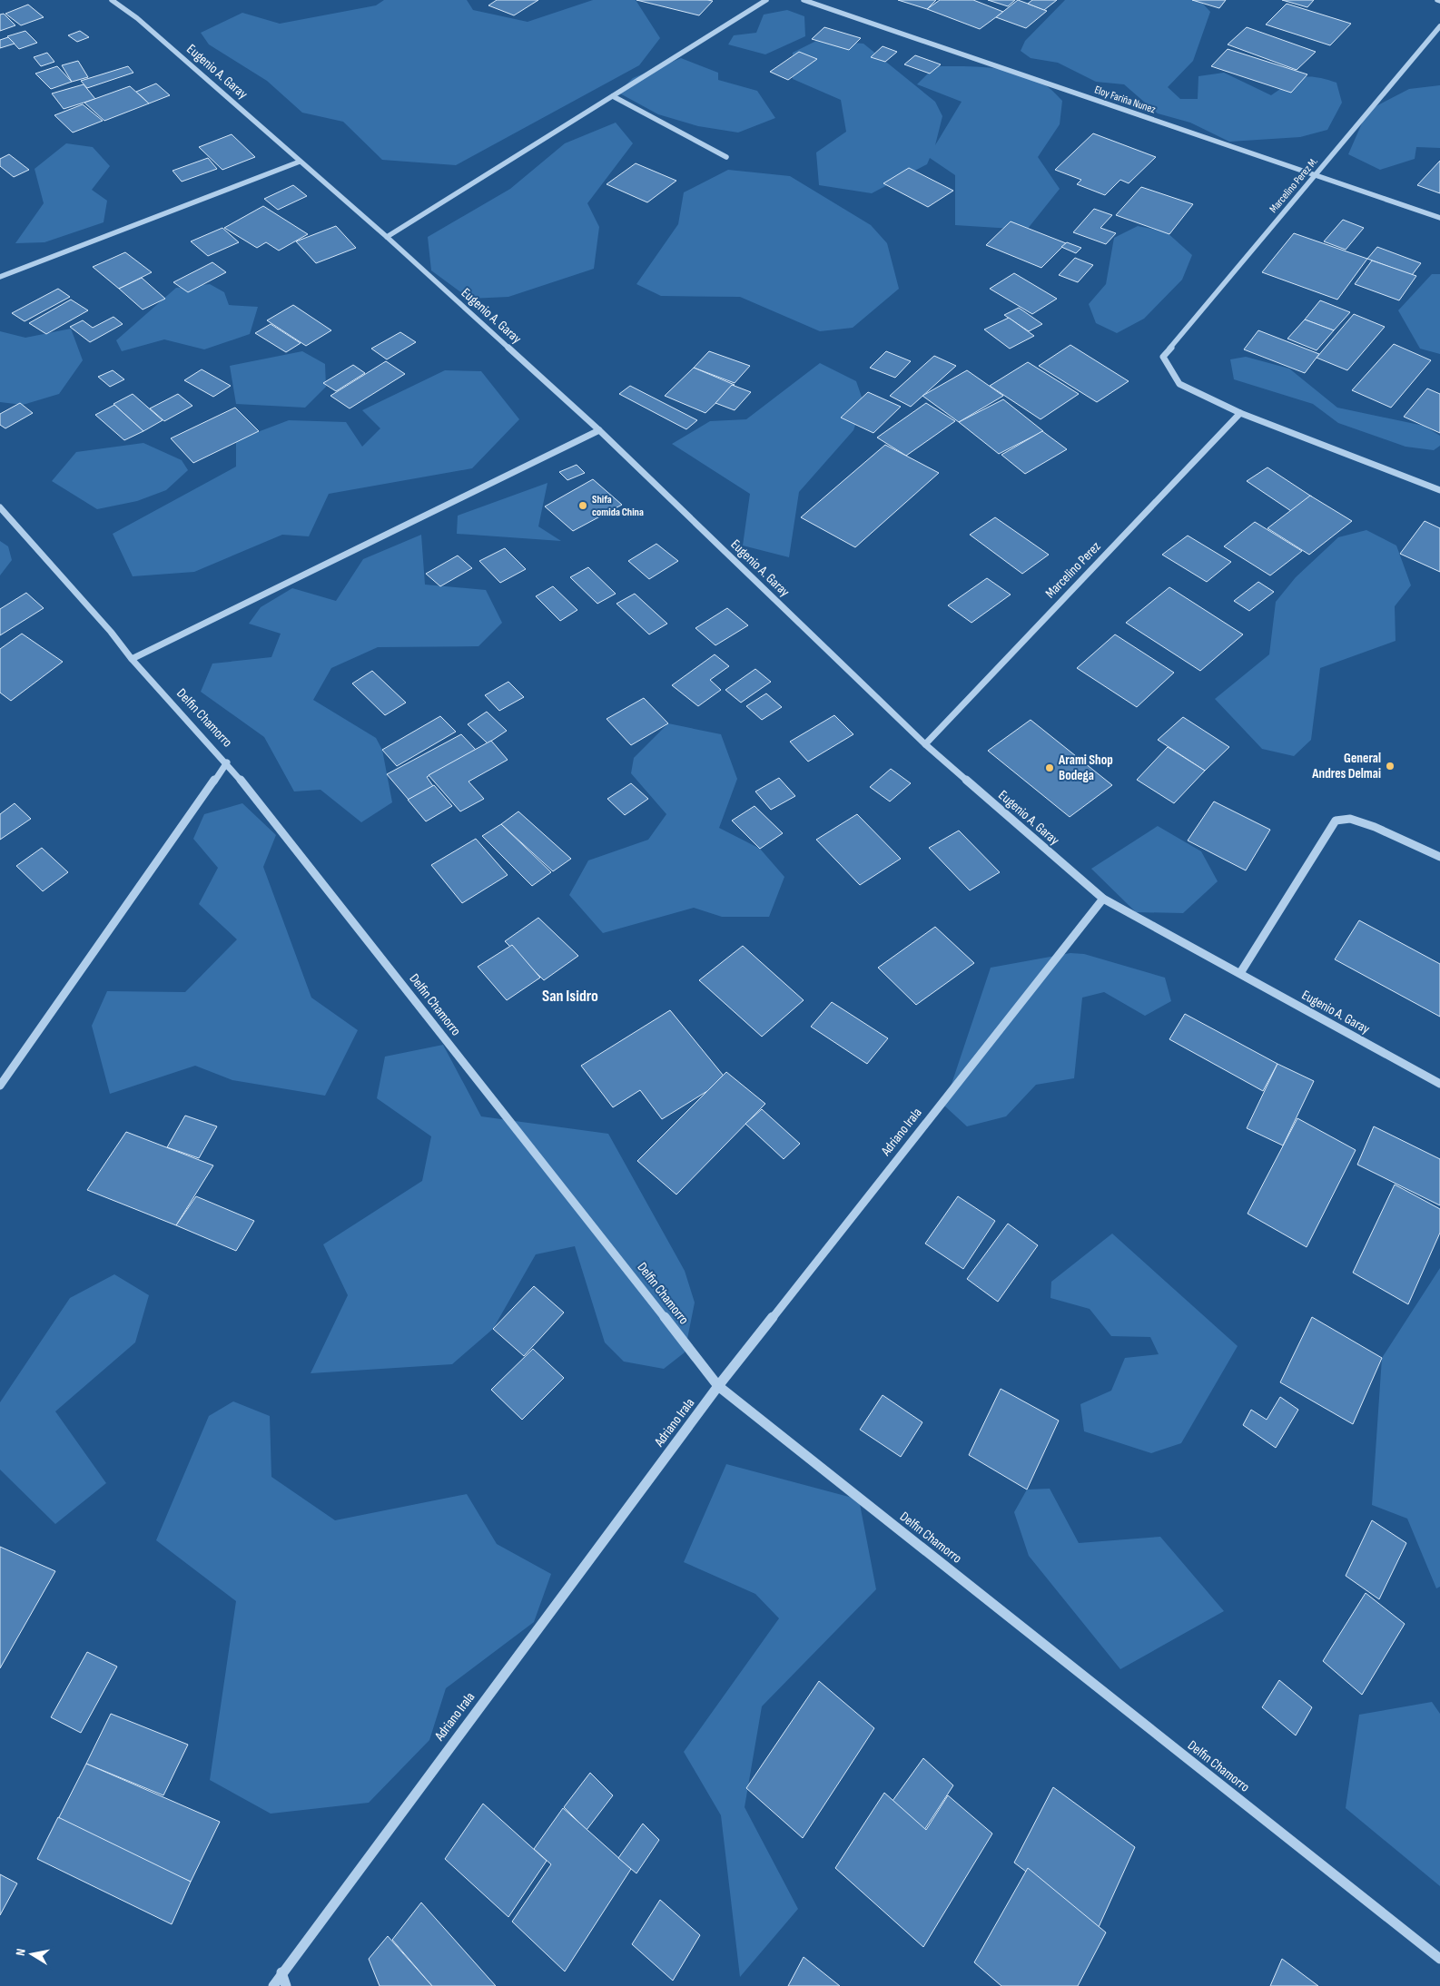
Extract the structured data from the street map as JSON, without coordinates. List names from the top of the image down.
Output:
{
  "streets": {
    "street": [
      "Eugenio A. Garay",
      "Eloy Fariña Nunez",
      "Marcelino Perez M.",
      "Marcelino Perez",
      "Delfin Chamorro",
      "Adriano Irala"
    ]
  },
  "crossings": [
    ["Eugenio A. Garay", "Marcelino Perez"],
    ["Eugenio A. Garay", "Adriano Irala"],
    ["Eloy Fariña Nunez", "Marcelino Perez M."],
    ["Marcelino Perez M.", "Marcelino Perez"],
    ["Delfin Chamorro", "Adriano Irala"]
  ],
  "districts": ["San Isidro"],
  "places": ["Shifa comida China", "General Andres Delmai", "Arami Shop Bodega"],
  "north": "left"
}
